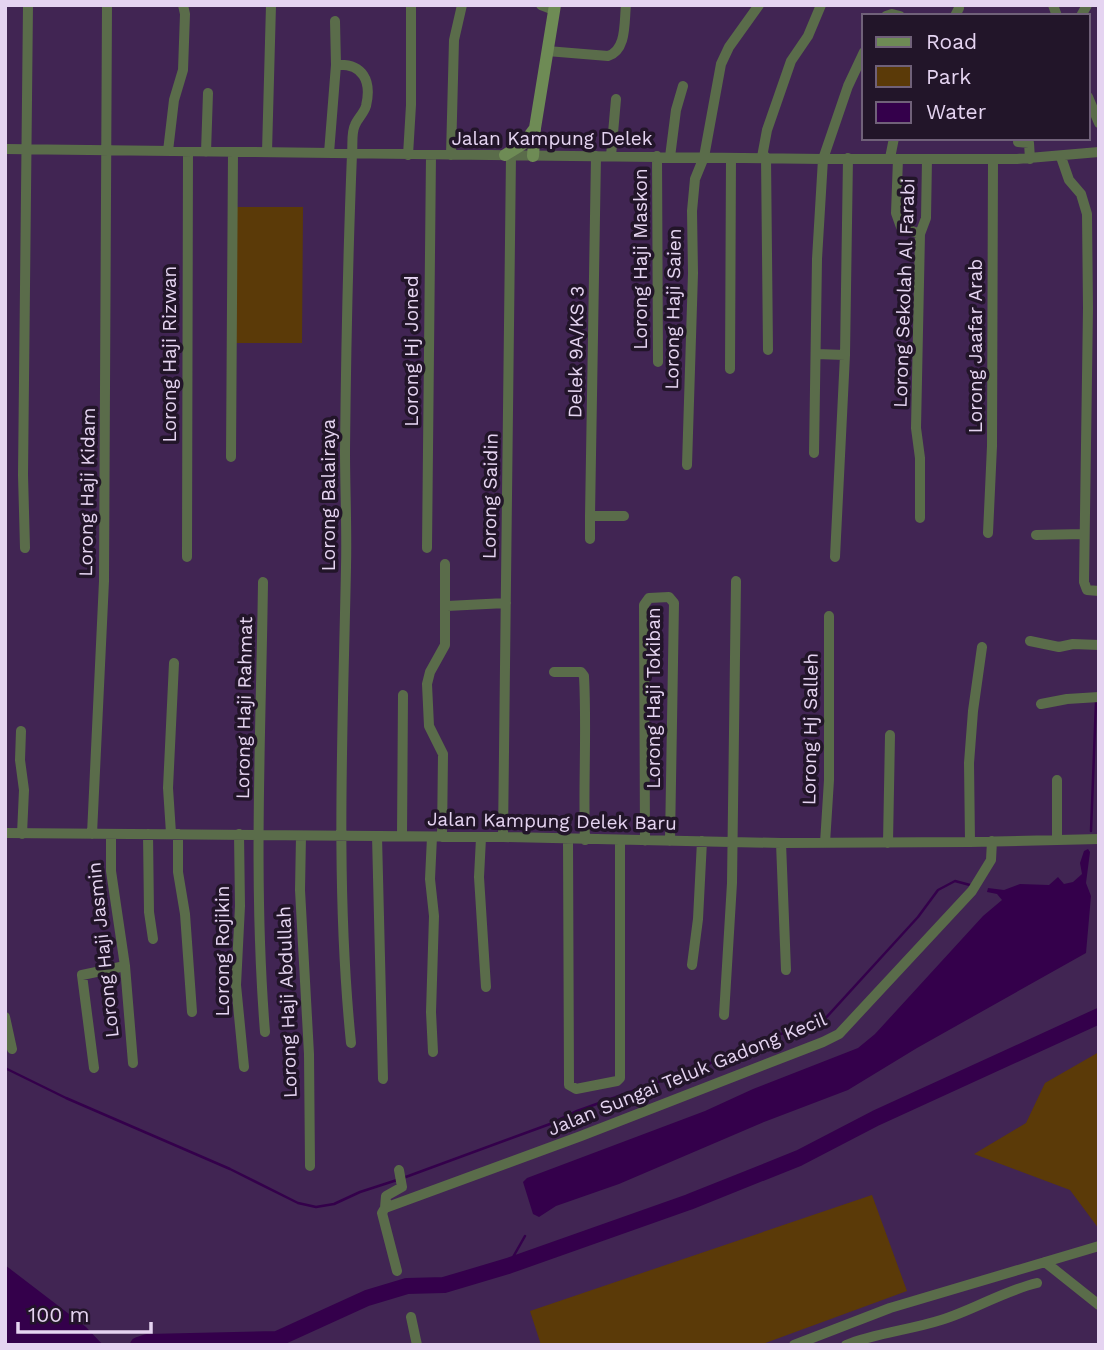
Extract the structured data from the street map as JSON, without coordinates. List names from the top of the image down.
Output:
{
  "streets": {
    "street": [
      "Jalan Kampung Delek",
      "Lorong Haji Maskon",
      "Lorong Sekolah Al Farabi",
      "Lorong Haji Saien",
      "Lorong Jaafar Arab",
      "Lorong Hj Joned",
      "Delek 9A/KS 3",
      "Lorong Haji Rizwan",
      "Lorong Haji Kidam",
      "Lorong Balairaya",
      "Lorong Saidin",
      "Lorong Haji Tokiban",
      "Lorong Haji Rahmat",
      "Lorong Hj Salleh",
      "Jalan Kampung Delek Baru",
      "Lorong Haji Jasmin",
      "Lorong Rojikin",
      "Lorong Haji Abdullah",
      "Jalan Sungai Teluk Gadong Kecil"
    ]
  },
  "crossings": [
    ["Jalan Kampung Delek", "Lorong Haji Maskon"],
    ["Jalan Kampung Delek", "Lorong Sekolah Al Farabi"],
    ["Jalan Kampung Delek", "Lorong Haji Saien"],
    ["Jalan Kampung Delek", "Lorong Jaafar Arab"],
    ["Jalan Kampung Delek", "Lorong Hj Joned"],
    ["Jalan Kampung Delek", "Delek 9A/KS 3"],
    ["Jalan Kampung Delek", "Lorong Haji Rizwan"],
    ["Jalan Kampung Delek", "Lorong Haji Kidam"],
    ["Jalan Kampung Delek", "Lorong Balairaya"],
    ["Jalan Kampung Delek", "Lorong Saidin"],
    ["Lorong Haji Kidam", "Jalan Kampung Delek Baru"],
    ["Lorong Balairaya", "Jalan Kampung Delek Baru"],
    ["Lorong Saidin", "Jalan Kampung Delek Baru"],
    ["Lorong Haji Tokiban", "Jalan Kampung Delek Baru"],
    ["Lorong Haji Rahmat", "Jalan Kampung Delek Baru"],
    ["Lorong Hj Salleh", "Jalan Kampung Delek Baru"],
    ["Jalan Kampung Delek Baru", "Lorong Haji Jasmin"],
    ["Jalan Kampung Delek Baru", "Lorong Rojikin"],
    ["Jalan Kampung Delek Baru", "Lorong Haji Abdullah"],
    ["Jalan Kampung Delek Baru", "Jalan Sungai Teluk Gadong Kecil"]
  ],
  "legend": ["Road", "Park", "Water"],
  "scale_bar": "100 m"
}
